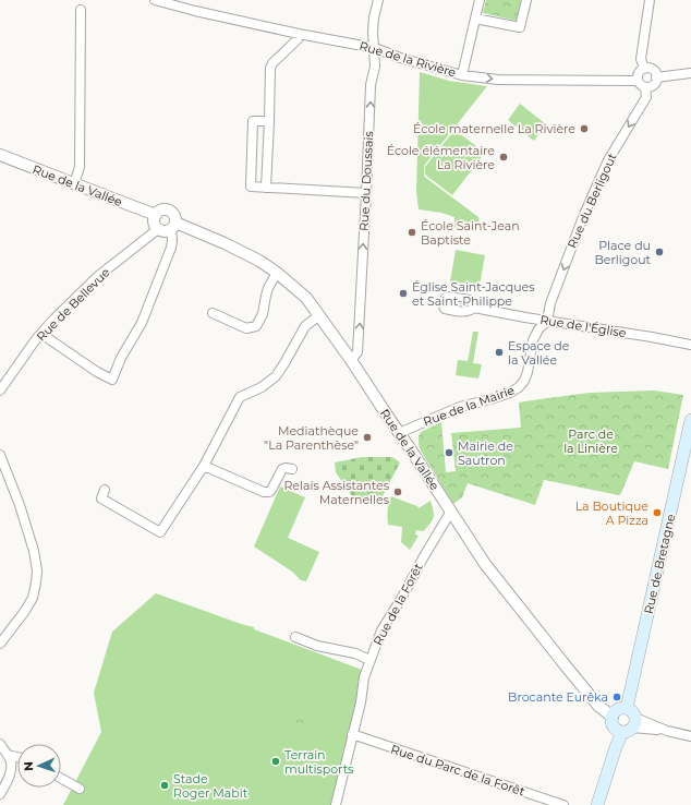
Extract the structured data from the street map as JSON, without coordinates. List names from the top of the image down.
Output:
{
  "streets": {
    "main road": ["Rue de Bretagne"],
    "street": [
      "Rue de la Rivière",
      "Rue du Doussais",
      "Rue de la Vallée",
      "Rue du Berligout",
      "Rue de Bellevue",
      "Rue de l'Église",
      "Rue de la Mairie",
      "Rue de la Forêt",
      "Rue du Parc de la Forêt"
    ]
  },
  "crossings": [
    ["Rue de la Rivière", "Rue du Doussais"],
    ["Rue de la Rivière", "Rue du Berligout"],
    ["Rue du Doussais", "Rue de la Vallée"],
    ["Rue de la Vallée", "Rue de Bellevue"],
    ["Rue de la Vallée", "Rue de la Mairie"],
    ["Rue de la Vallée", "Rue de Bretagne"],
    ["Rue de la Vallée", "Rue de la Forêt"],
    ["Rue du Berligout", "Rue de l'Église"],
    ["Rue du Berligout", "Rue de la Mairie"],
    ["Rue de l'Église", "Rue de la Mairie"],
    ["Rue de la Forêt", "Rue du Parc de la Forêt"]
  ],
  "one_way": ["Rue de la Rivière", "Rue du Doussais", "Rue du Berligout"],
  "parks": ["Parc de la Linière"],
  "places": [
    "École maternelle La Rivière",
    "École élémentaire La Rivière",
    "École Saint-Jean Baptiste",
    "Place du Berligout",
    "Église Saint-Jacques et Saint-Philippe",
    "Espace de la Vallée",
    "Mediathèque \"La Parenthèse\"",
    "Mairie de Sautron",
    "Relais Assistantes Maternelles",
    "La Boutique A Pizza",
    "Brocante Eurêka",
    "Terrain multisports",
    "Stade Roger Mabit"
  ],
  "north": "left"
}
